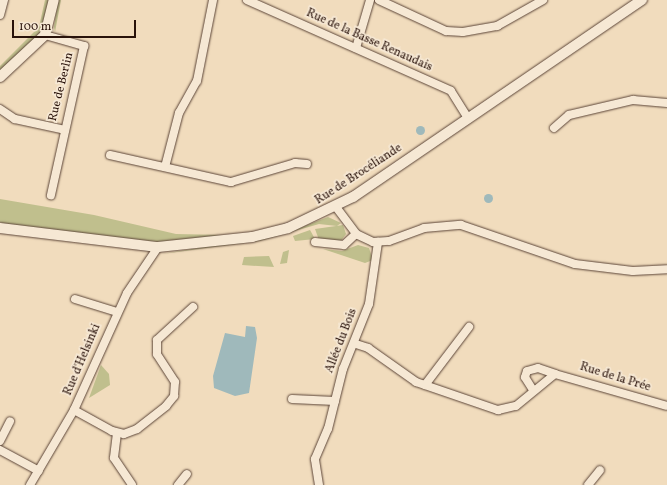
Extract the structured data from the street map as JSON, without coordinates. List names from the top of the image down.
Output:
{
  "streets": {
    "street": [
      "Rue de la Basse Renaudais",
      "Rue de Berlin",
      "Rue de Brocéliande",
      "Allée du Bois",
      "Rue d'Helsinki",
      "Rue de la Prée"
    ]
  },
  "crossings": [
    ["Rue de la Basse Renaudais", "Rue de Brocéliande"],
    ["Rue de Brocéliande", "Rue d'Helsinki"]
  ],
  "scale_bar": "100 m"
}
